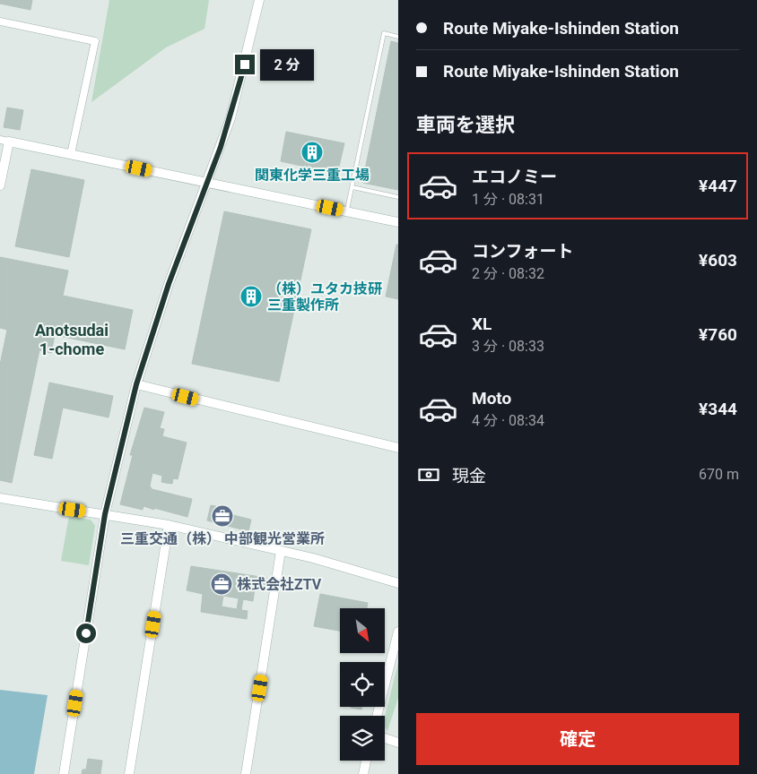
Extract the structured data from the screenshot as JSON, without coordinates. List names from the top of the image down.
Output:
{
  "districts": ["Anotsudai 1-chome"],
  "places": {
    "building": ["関東化学三重工場", "（株）ユタカ技研 三重製作所"],
    "office": ["三重交通（株） 中部観光営業所", "株式会社ZTV"]
  },
  "north": "bottom right",
  "page": {
    "banner": ["Route Miyake-Ishinden Station", "Route Miyake-Ishinden Station"],
    "bubble": "2 分",
    "heading": "車両を選択",
    "list": [
      {
        "name": "エコノミー",
        "note": "1 分 · 08:31",
        "value": "¥447"
      },
      {
        "name": "コンフォート",
        "note": "2 分 · 08:32",
        "value": "¥603"
      },
      {
        "name": "XL",
        "note": "3 分 · 08:33",
        "value": "¥760"
      },
      {
        "name": "Moto",
        "note": "4 分 · 08:34",
        "value": "¥344"
      }
    ],
    "pay": ["現金", "670 m"],
    "buttons": "確定"
  }
}
